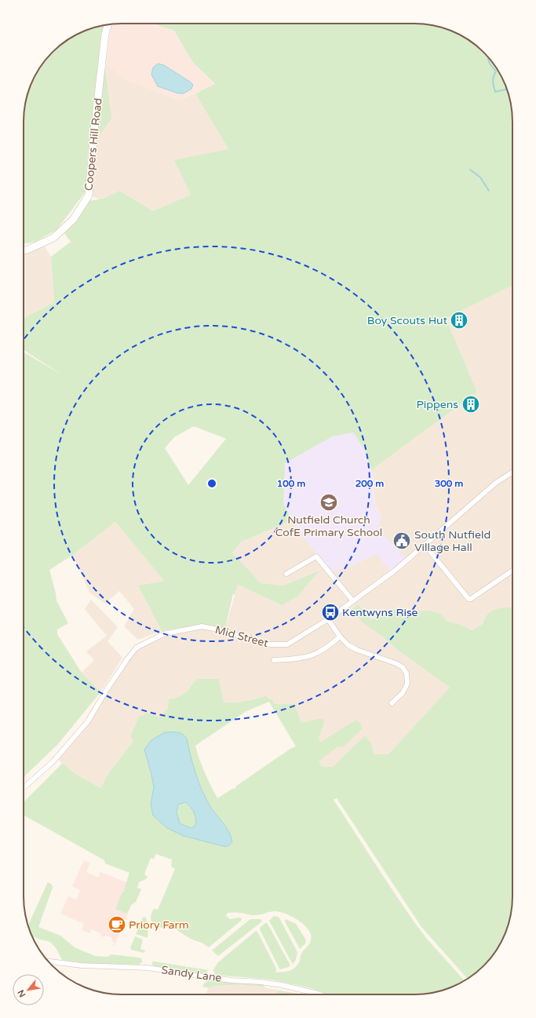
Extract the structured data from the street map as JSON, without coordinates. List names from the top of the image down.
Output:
{
  "streets": {
    "street": ["Coopers Hill Road", "Mid Street", "Sandy Lane"]
  },
  "places": {
    "building": ["Boy Scouts Hut", "Pippens"],
    "school or university": ["Nutfield Church CofE Primary School"],
    "public building": ["South Nutfield Village Hall"],
    "bus stop": ["Kentwyns Rise"],
    "cafe": ["Priory Farm"]
  },
  "north": "bottom left",
  "rings": ["100 m", "200 m", "300 m"]
}
